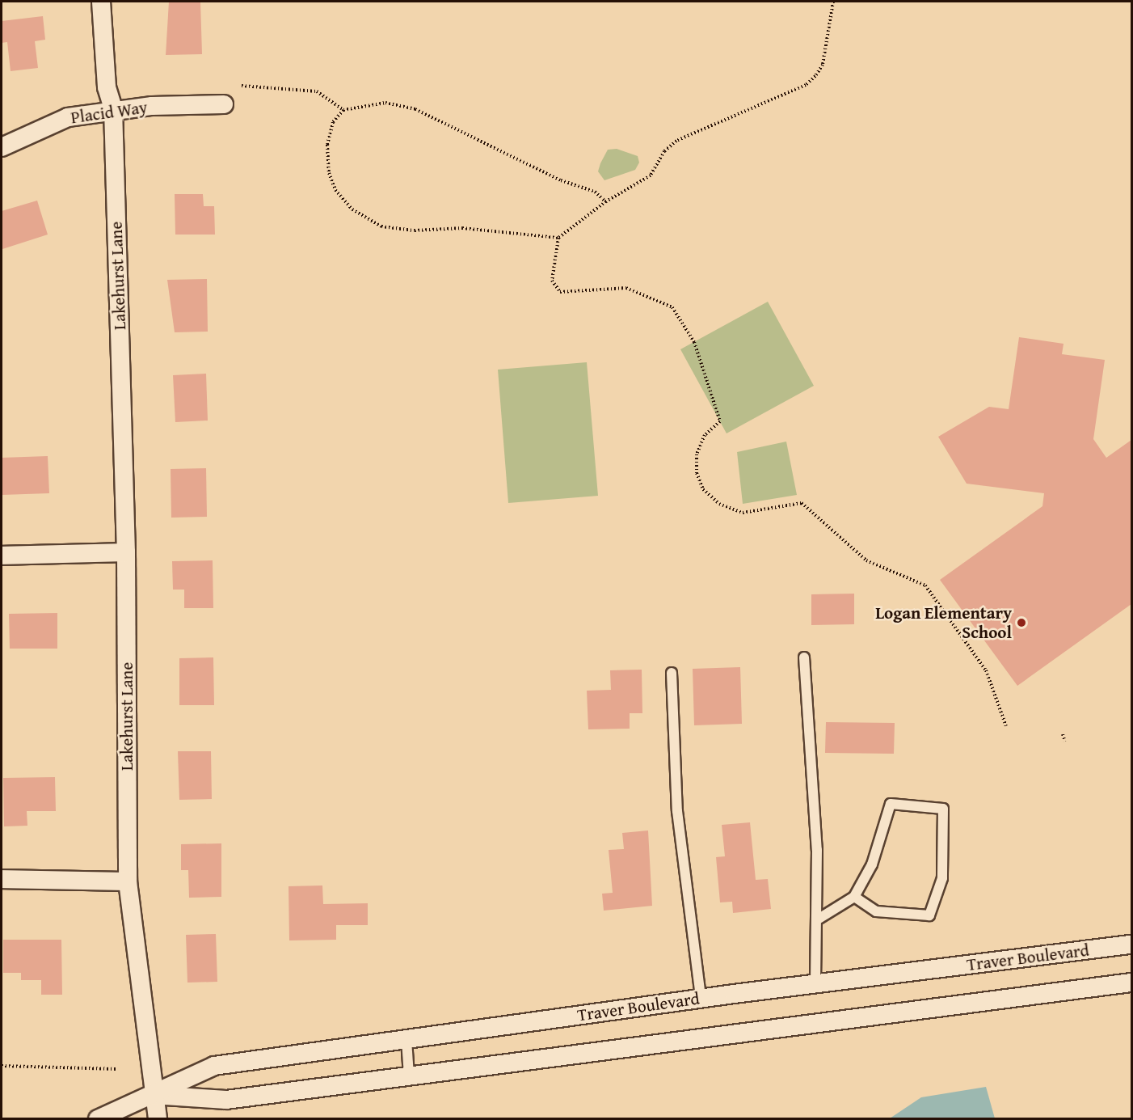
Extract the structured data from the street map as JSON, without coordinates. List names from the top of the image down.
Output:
{
  "streets": {
    "street": ["Placid Way", "Lakehurst Lane", "Traver Boulevard"]
  },
  "crossings": [
    ["Placid Way", "Lakehurst Lane"],
    ["Lakehurst Lane", "Traver Boulevard"]
  ],
  "places": ["Logan Elementary School"]
}
